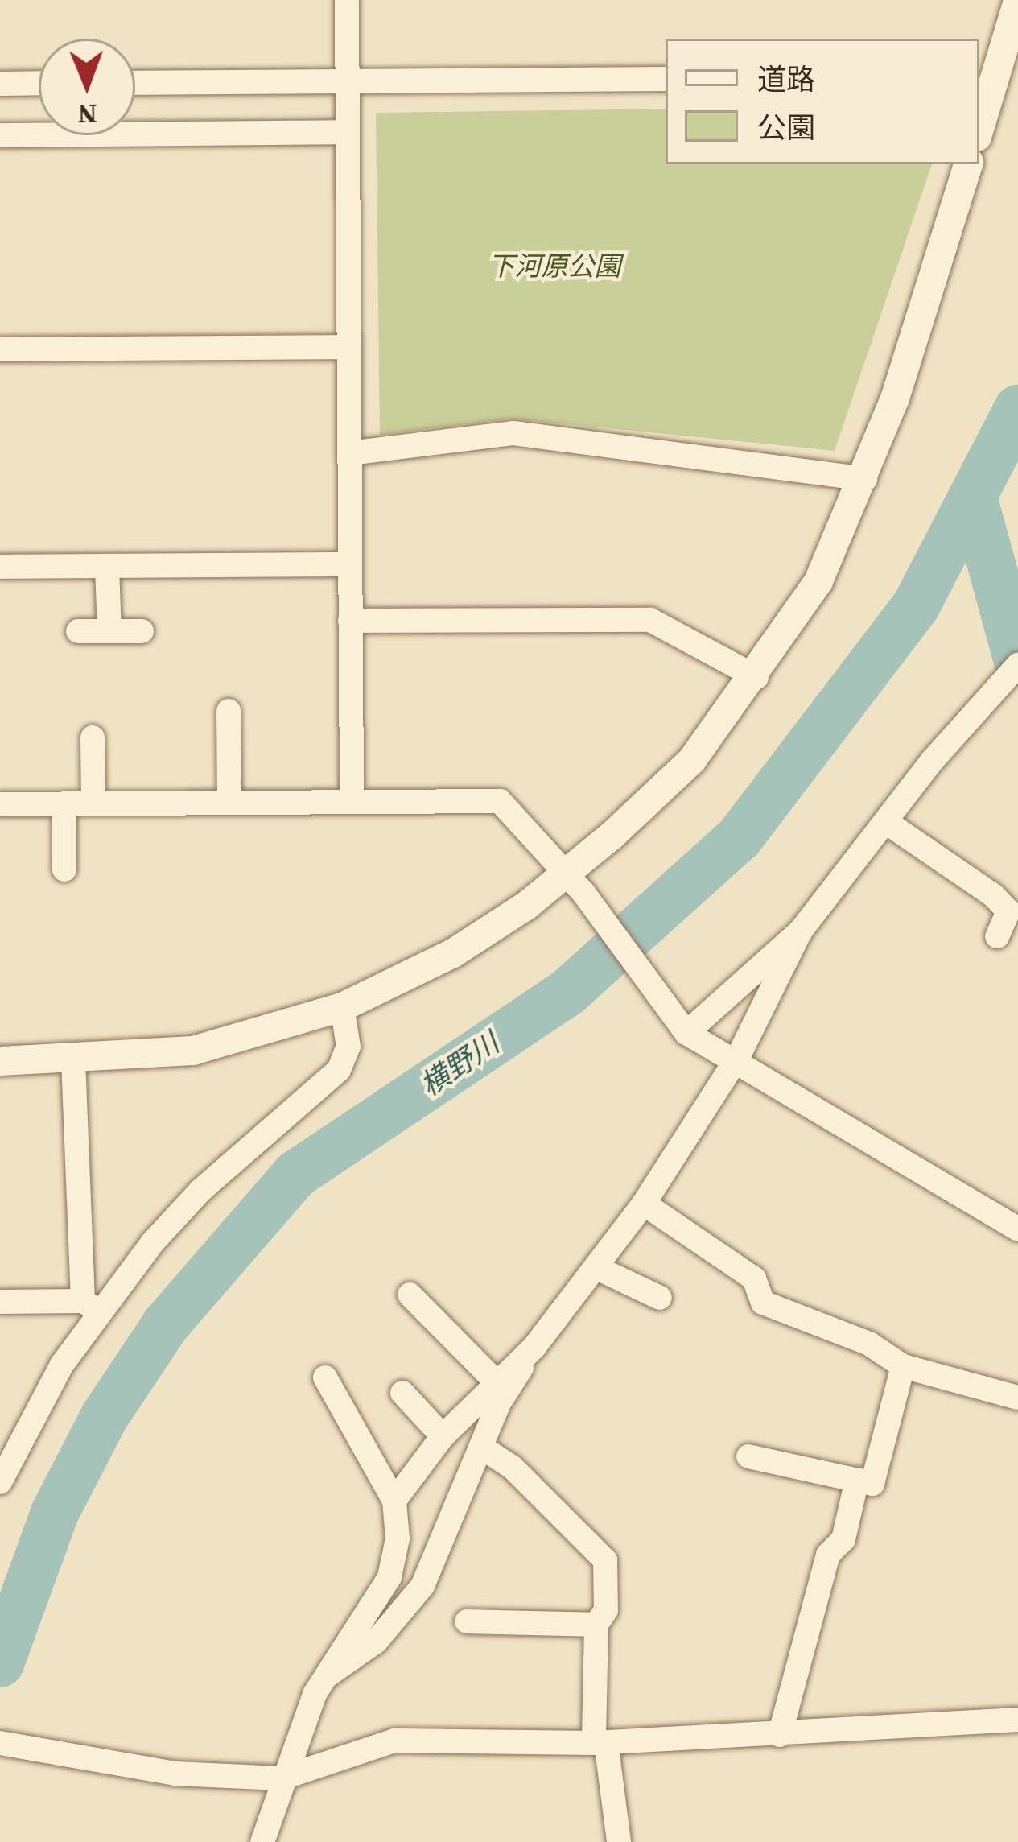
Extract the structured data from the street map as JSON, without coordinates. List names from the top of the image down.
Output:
{
  "water": ["横野川"],
  "parks": ["下河原公園"],
  "legend": ["道路", "公園"],
  "north": "bottom"
}
